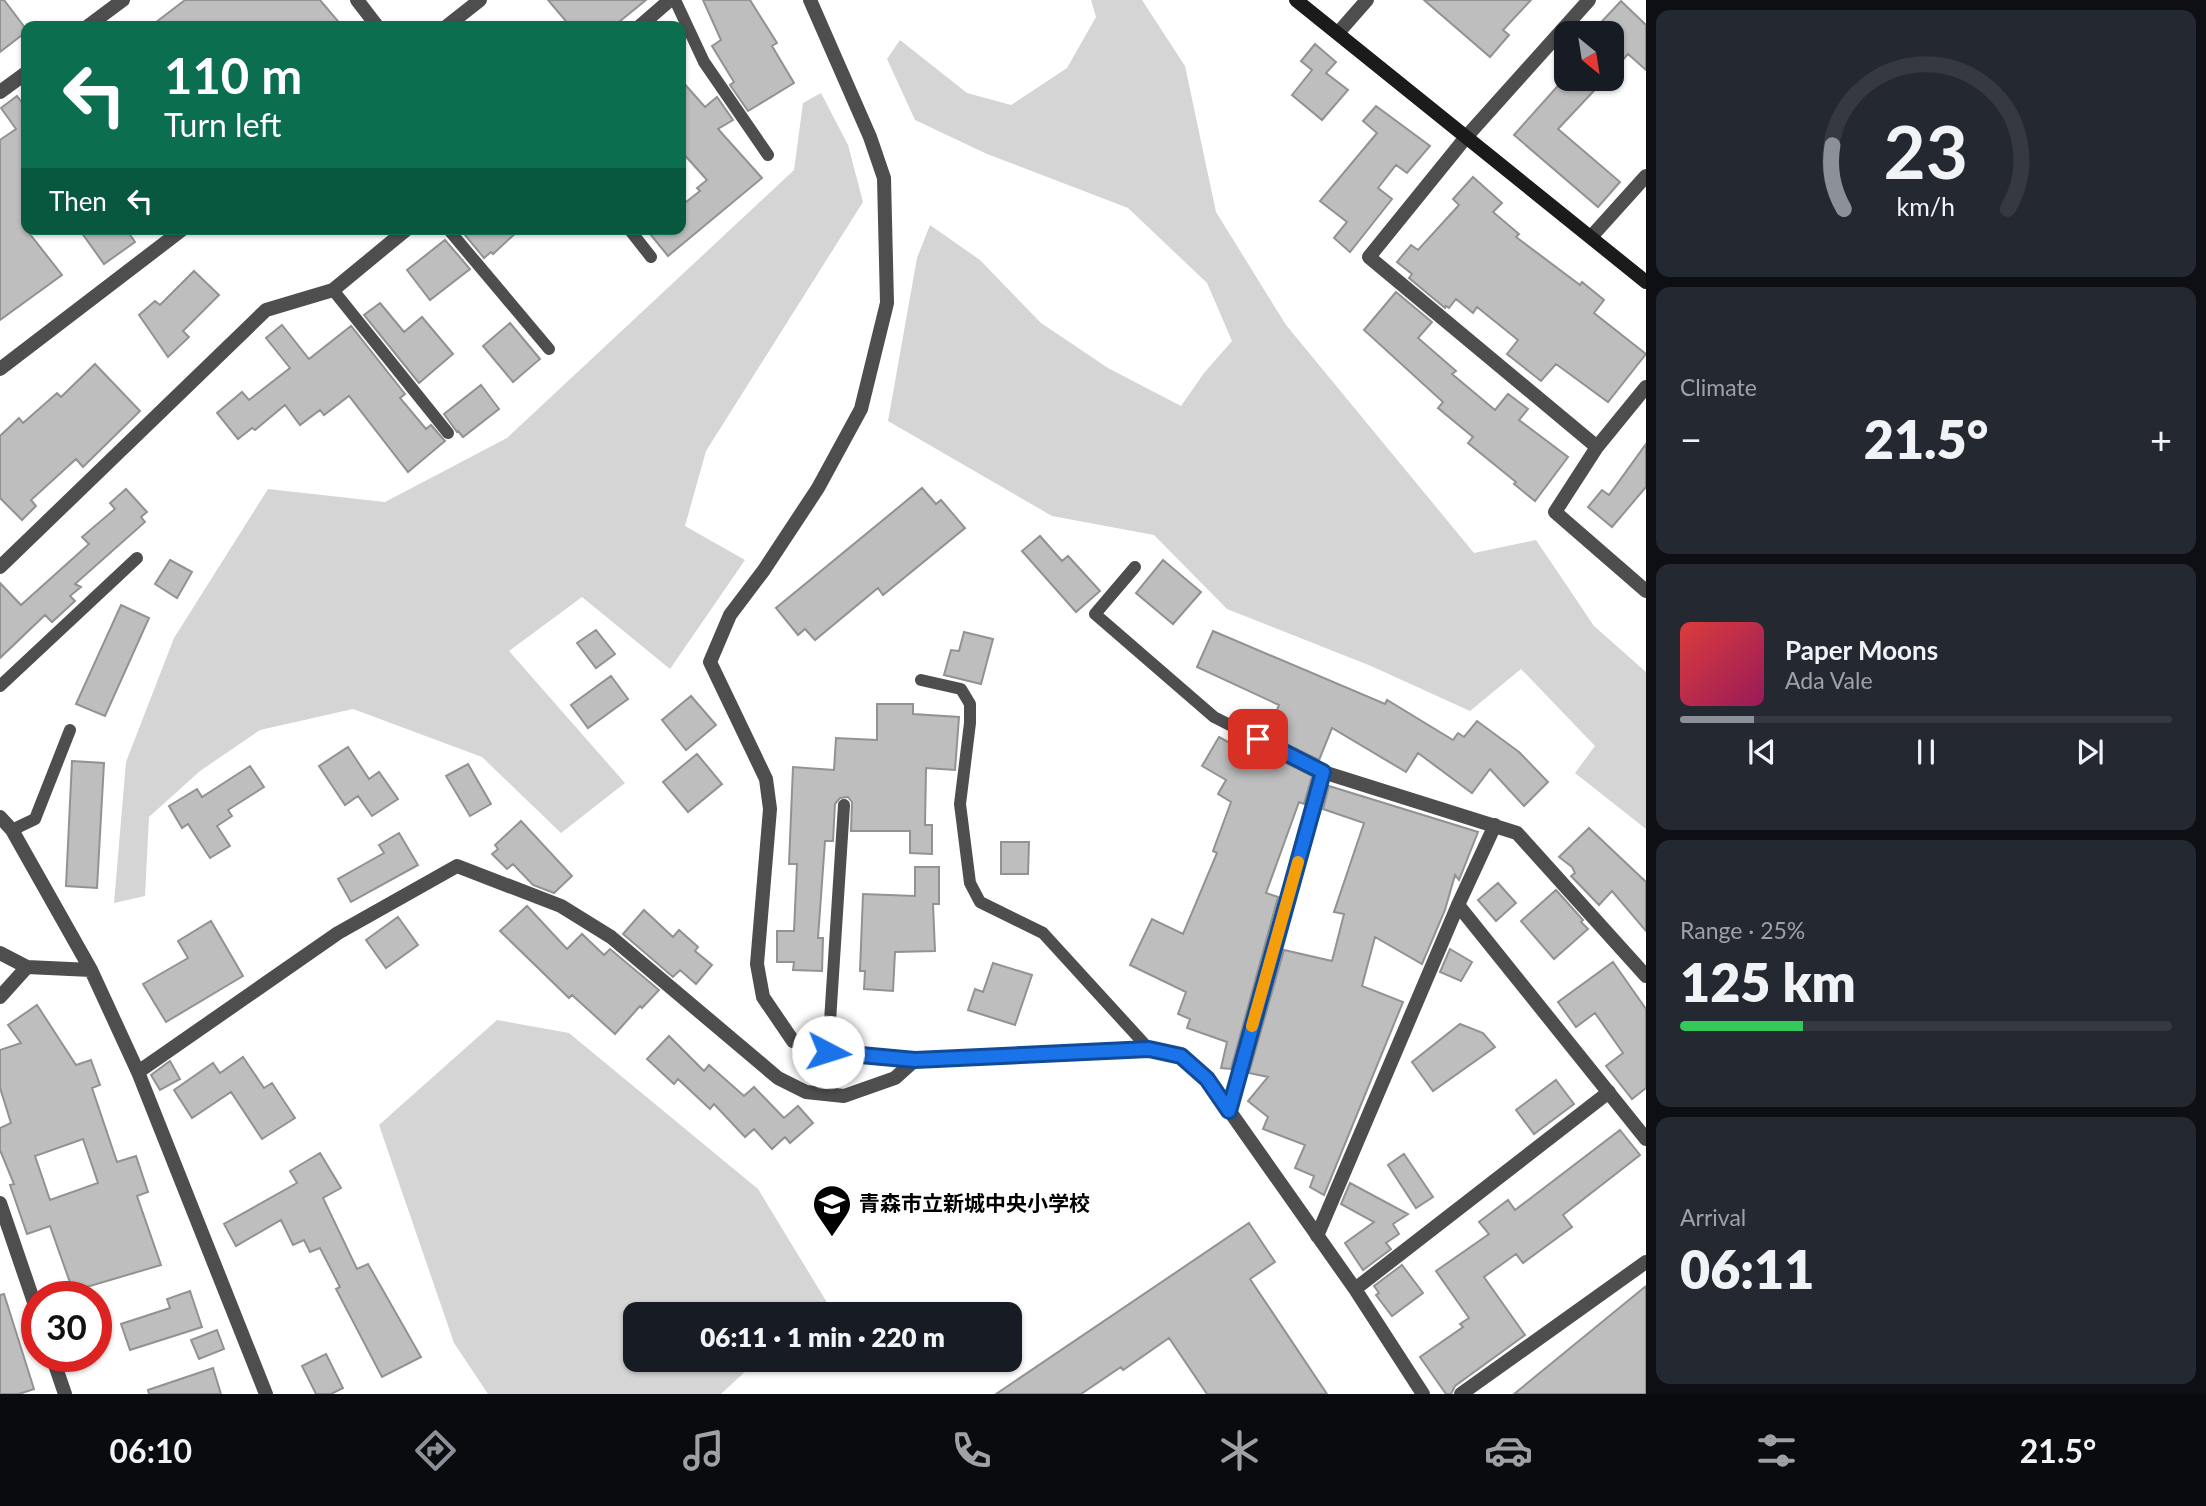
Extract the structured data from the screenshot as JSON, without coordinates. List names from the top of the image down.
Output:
{
  "places": {
    "school or university": ["青森市立新城中央小学校"]
  },
  "north": "bottom right",
  "page": {
    "turn": ["110 m", "Turn left"],
    "then": "Then",
    "tile": [
      "Climate",
      ["Range · 25%", "125 km"],
      ["Arrival", "06:11"]
    ],
    "heat": ["−", "21.5°", "+"],
    "song": ["Paper Moons", "Ada Vale"],
    "limit": "30",
    "trip": "06:11 · 1 min · 220 m",
    "tabs": ["06:10", "21.5°"],
    "gauge": ["23", "km/h"]
  }
}
